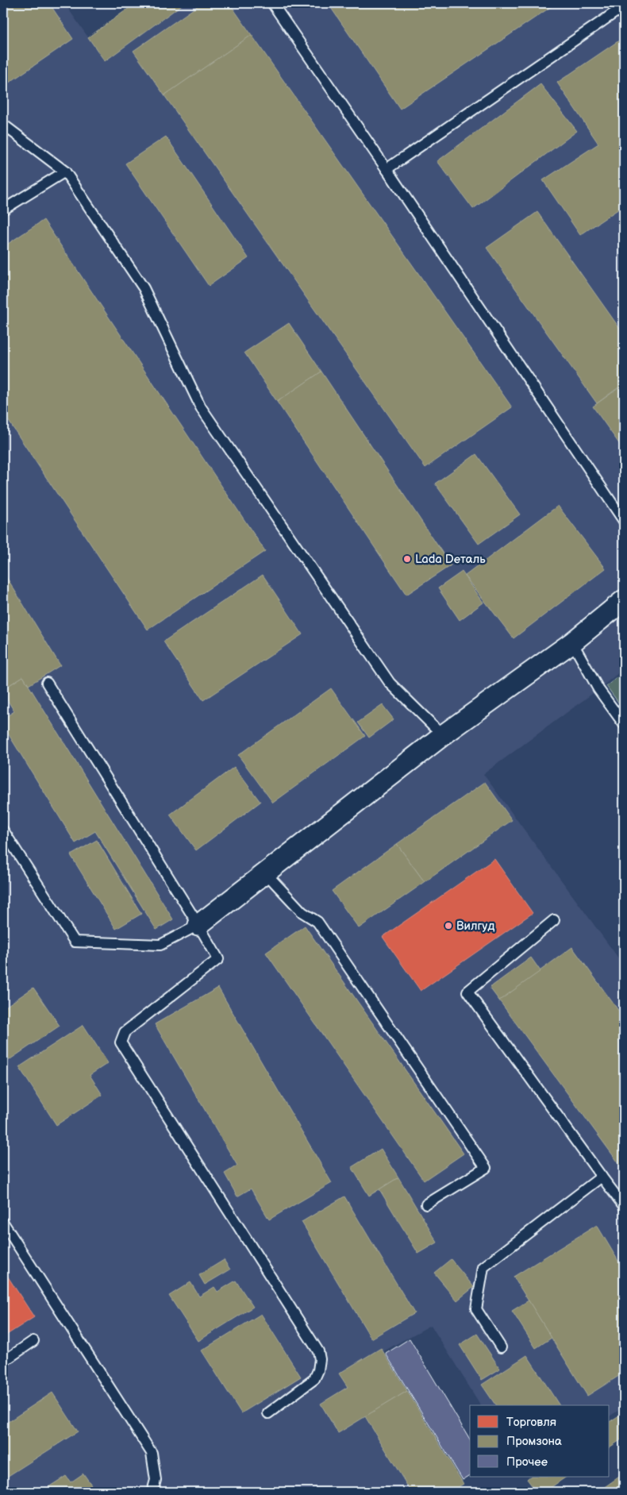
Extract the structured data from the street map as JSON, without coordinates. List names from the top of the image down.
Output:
{
  "places": ["Lada Dеталь", "Вилгуд"],
  "legend": ["Торговля", "Промзона", "Прочее"]
}
